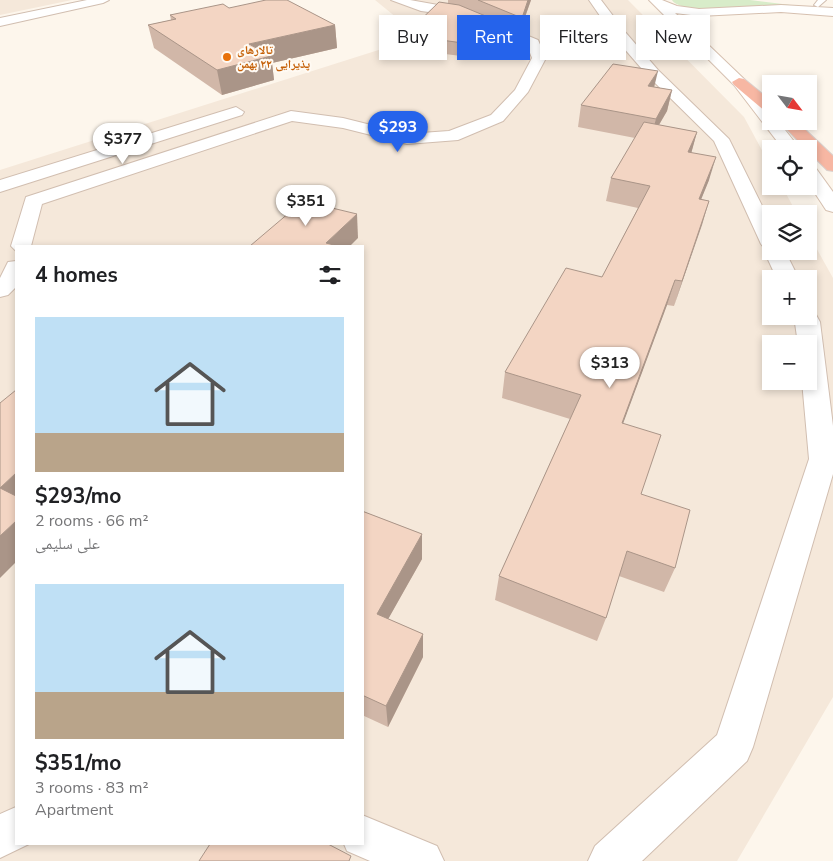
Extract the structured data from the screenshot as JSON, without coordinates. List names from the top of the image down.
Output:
{
  "places": ["تالارهای پذیرایی ۲۲ بهمن"],
  "north": "bottom right",
  "page": {
    "chip": [
      "Buy",
      "Rent",
      "Filters",
      "New"
    ],
    "map_buttons": ["+", "−"],
    "price": [
      "$293",
      "$377",
      "$351",
      "$313"
    ],
    "heading": "4 homes",
    "list": [
      {
        "name": "$293/mo",
        "note": "2 rooms · 66 m² · علی سلیمی"
      },
      {
        "name": "$351/mo",
        "note": "3 rooms · 83 m² · Apartment"
      }
    ]
  }
}
